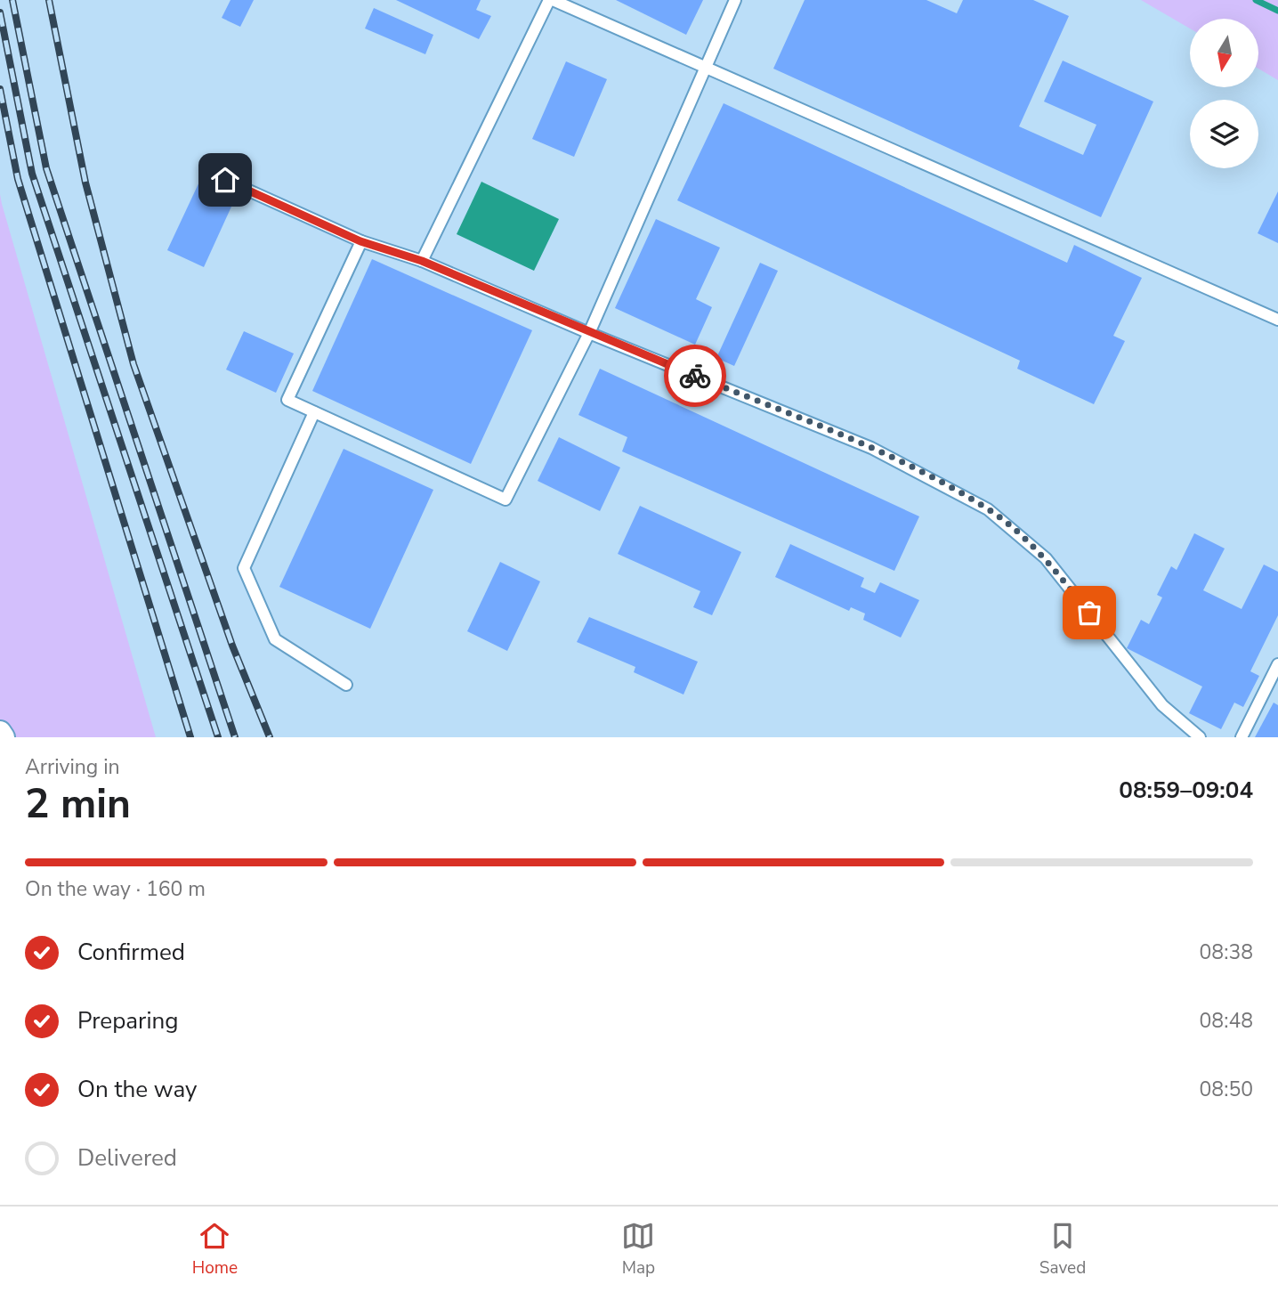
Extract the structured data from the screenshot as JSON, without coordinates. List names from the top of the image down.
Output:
{
  "north": "bottom",
  "page": {
    "heading": ["2 min", "Arriving in", "08:59–09:04"],
    "bar": "On the way · 160 m",
    "list": [
      ["Confirmed", "08:38"],
      ["Preparing", "08:48"],
      ["On the way", "08:50"],
      "Delivered"
    ],
    "tabs": ["Home", "Map", "Saved"]
  }
}
